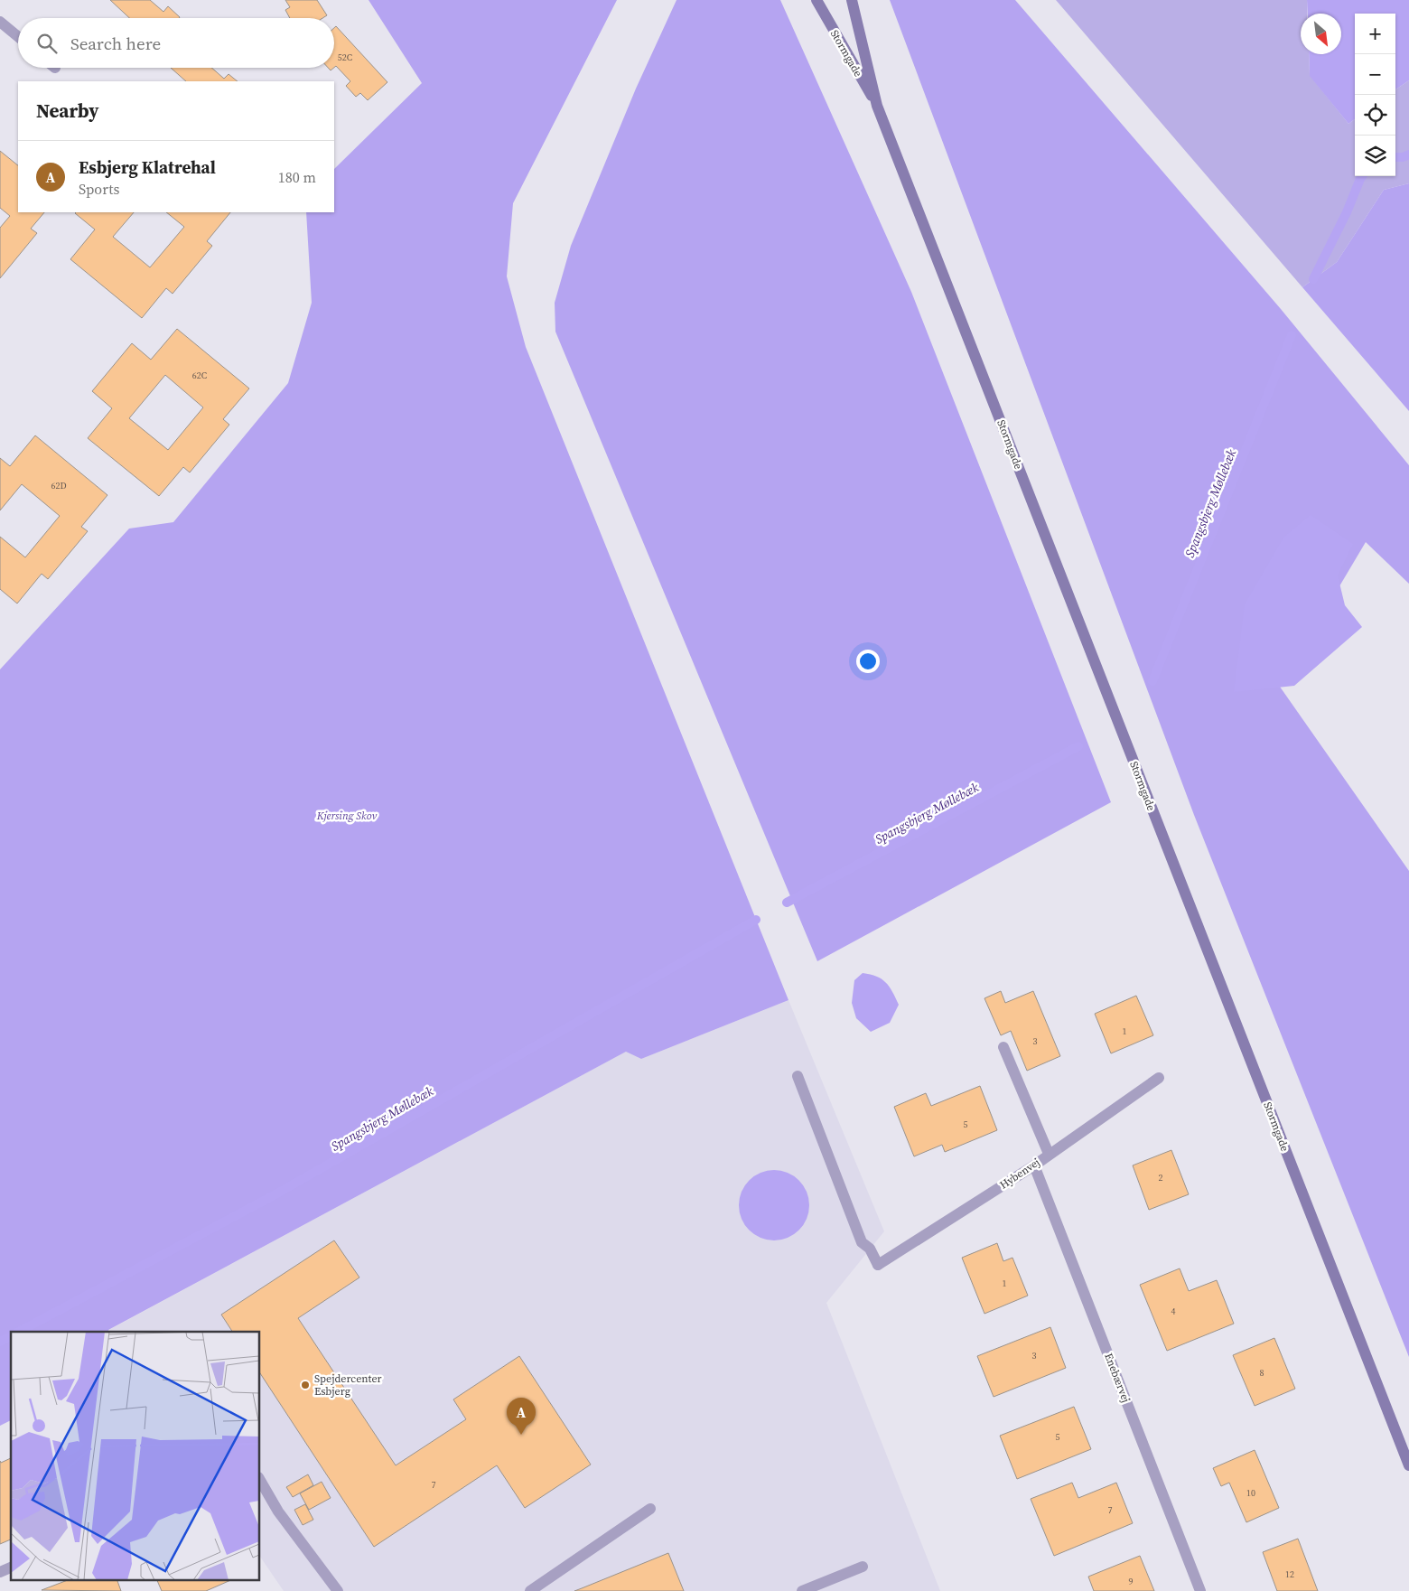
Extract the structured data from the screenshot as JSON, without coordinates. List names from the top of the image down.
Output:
{
  "streets": {
    "street": ["Stormgade", "Hybenvej", "Enebærvej"]
  },
  "crossings": [
    ["Hybenvej", "Enebærvej"]
  ],
  "water": ["Spangsbjerg Møllebæk"],
  "parks": ["Kjersing Skov"],
  "places": ["Spejdercenter Esbjerg"],
  "house_numbers": [
    "52C",
    "62C",
    "62D",
    "1",
    "3",
    "5",
    "2",
    "1",
    "4",
    "3",
    "8",
    "5",
    "7",
    "10",
    "7",
    "12",
    "9"
  ],
  "north": "bottom right",
  "page": {
    "map_buttons": ["+", "−"],
    "search": "Search here",
    "heading": "Nearby",
    "list": [
      {
        "mark": "A",
        "name": "Esbjerg Klatrehal",
        "note": "Sports",
        "value": "180 m"
      }
    ],
    "pins": "A"
  }
}
